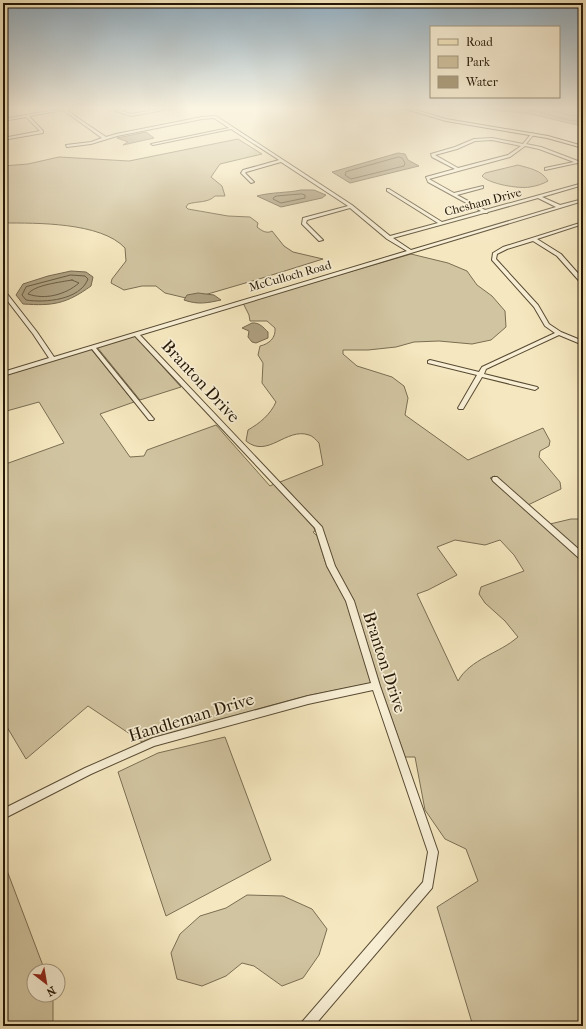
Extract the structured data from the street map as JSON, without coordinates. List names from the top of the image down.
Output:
{
  "streets": {
    "street": [
      "Chesham Drive",
      "McCulloch Road",
      "Branton Drive",
      "Handleman Drive"
    ]
  },
  "crossings": [
    ["McCulloch Road", "Branton Drive"],
    ["Branton Drive", "Handleman Drive"]
  ],
  "legend": ["Road", "Park", "Water"],
  "north": "bottom right"
}
